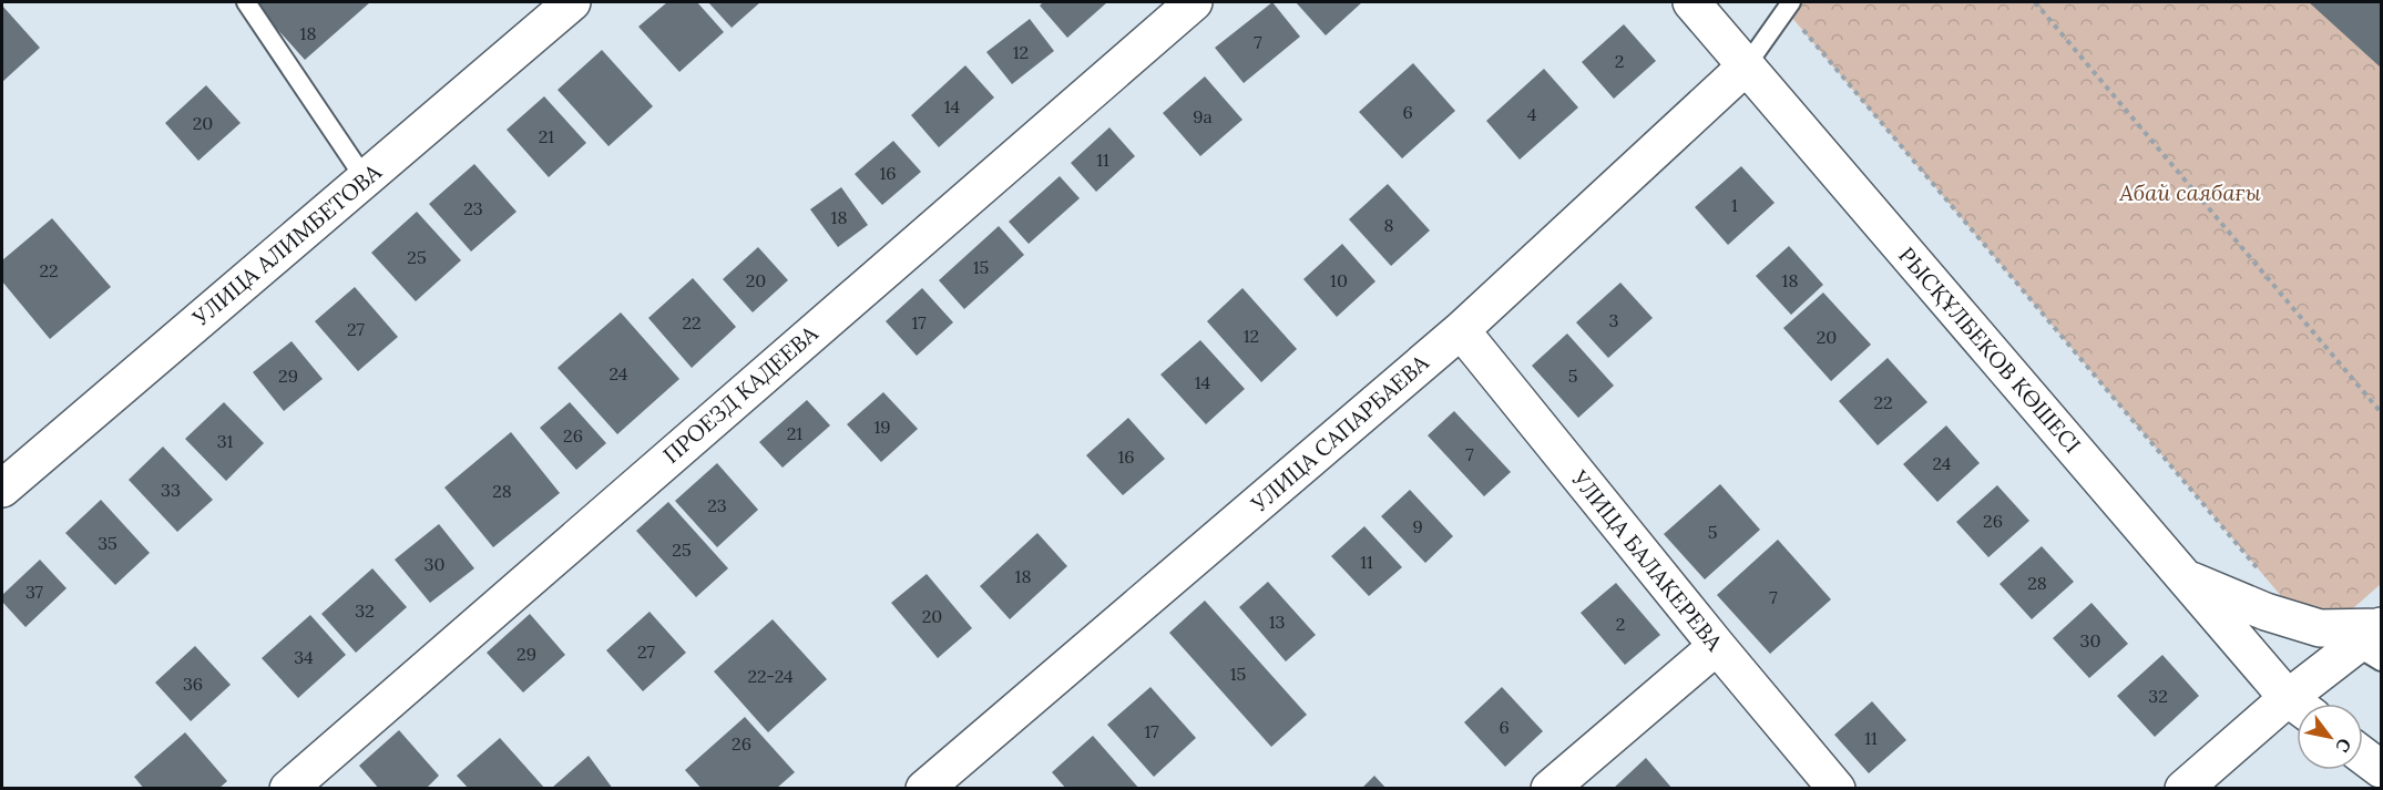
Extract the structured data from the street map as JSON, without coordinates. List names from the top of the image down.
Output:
{
  "streets": {
    "street": [
      "УЛИЦА АЛИМБЕТОВА",
      "РЫСҚҰЛБЕКОВ КӨШЕСІ",
      "ПРОЕЗД КАДЕЕВА",
      "УЛИЦА САПАРБАЕВА",
      "УЛИЦА БАЛАКЕРЕВА"
    ]
  },
  "crossings": [
    ["РЫСҚҰЛБЕКОВ КӨШЕСІ", "УЛИЦА САПАРБАЕВА"],
    ["УЛИЦА САПАРБАЕВА", "УЛИЦА БАЛАКЕРЕВА"]
  ],
  "parks": ["Абай саябағы"],
  "house_numbers": [
    "18",
    "7",
    "12",
    "2",
    "14",
    "6",
    "4",
    "9а",
    "20",
    "21",
    "11",
    "16",
    "1",
    "23",
    "18",
    "8",
    "25",
    "15",
    "22",
    "20",
    "10",
    "18",
    "3",
    "22",
    "17",
    "27",
    "12",
    "20",
    "24",
    "29",
    "5",
    "14",
    "22",
    "19",
    "21",
    "26",
    "31",
    "7",
    "16",
    "24",
    "33",
    "28",
    "23",
    "26",
    "9",
    "5",
    "35",
    "25",
    "11",
    "30",
    "18",
    "28",
    "37",
    "7",
    "32",
    "20",
    "13",
    "2",
    "30",
    "27",
    "29",
    "34",
    "15",
    "22-24",
    "36",
    "32",
    "6",
    "17",
    "11",
    "26"
  ],
  "north": "bottom right"
}
